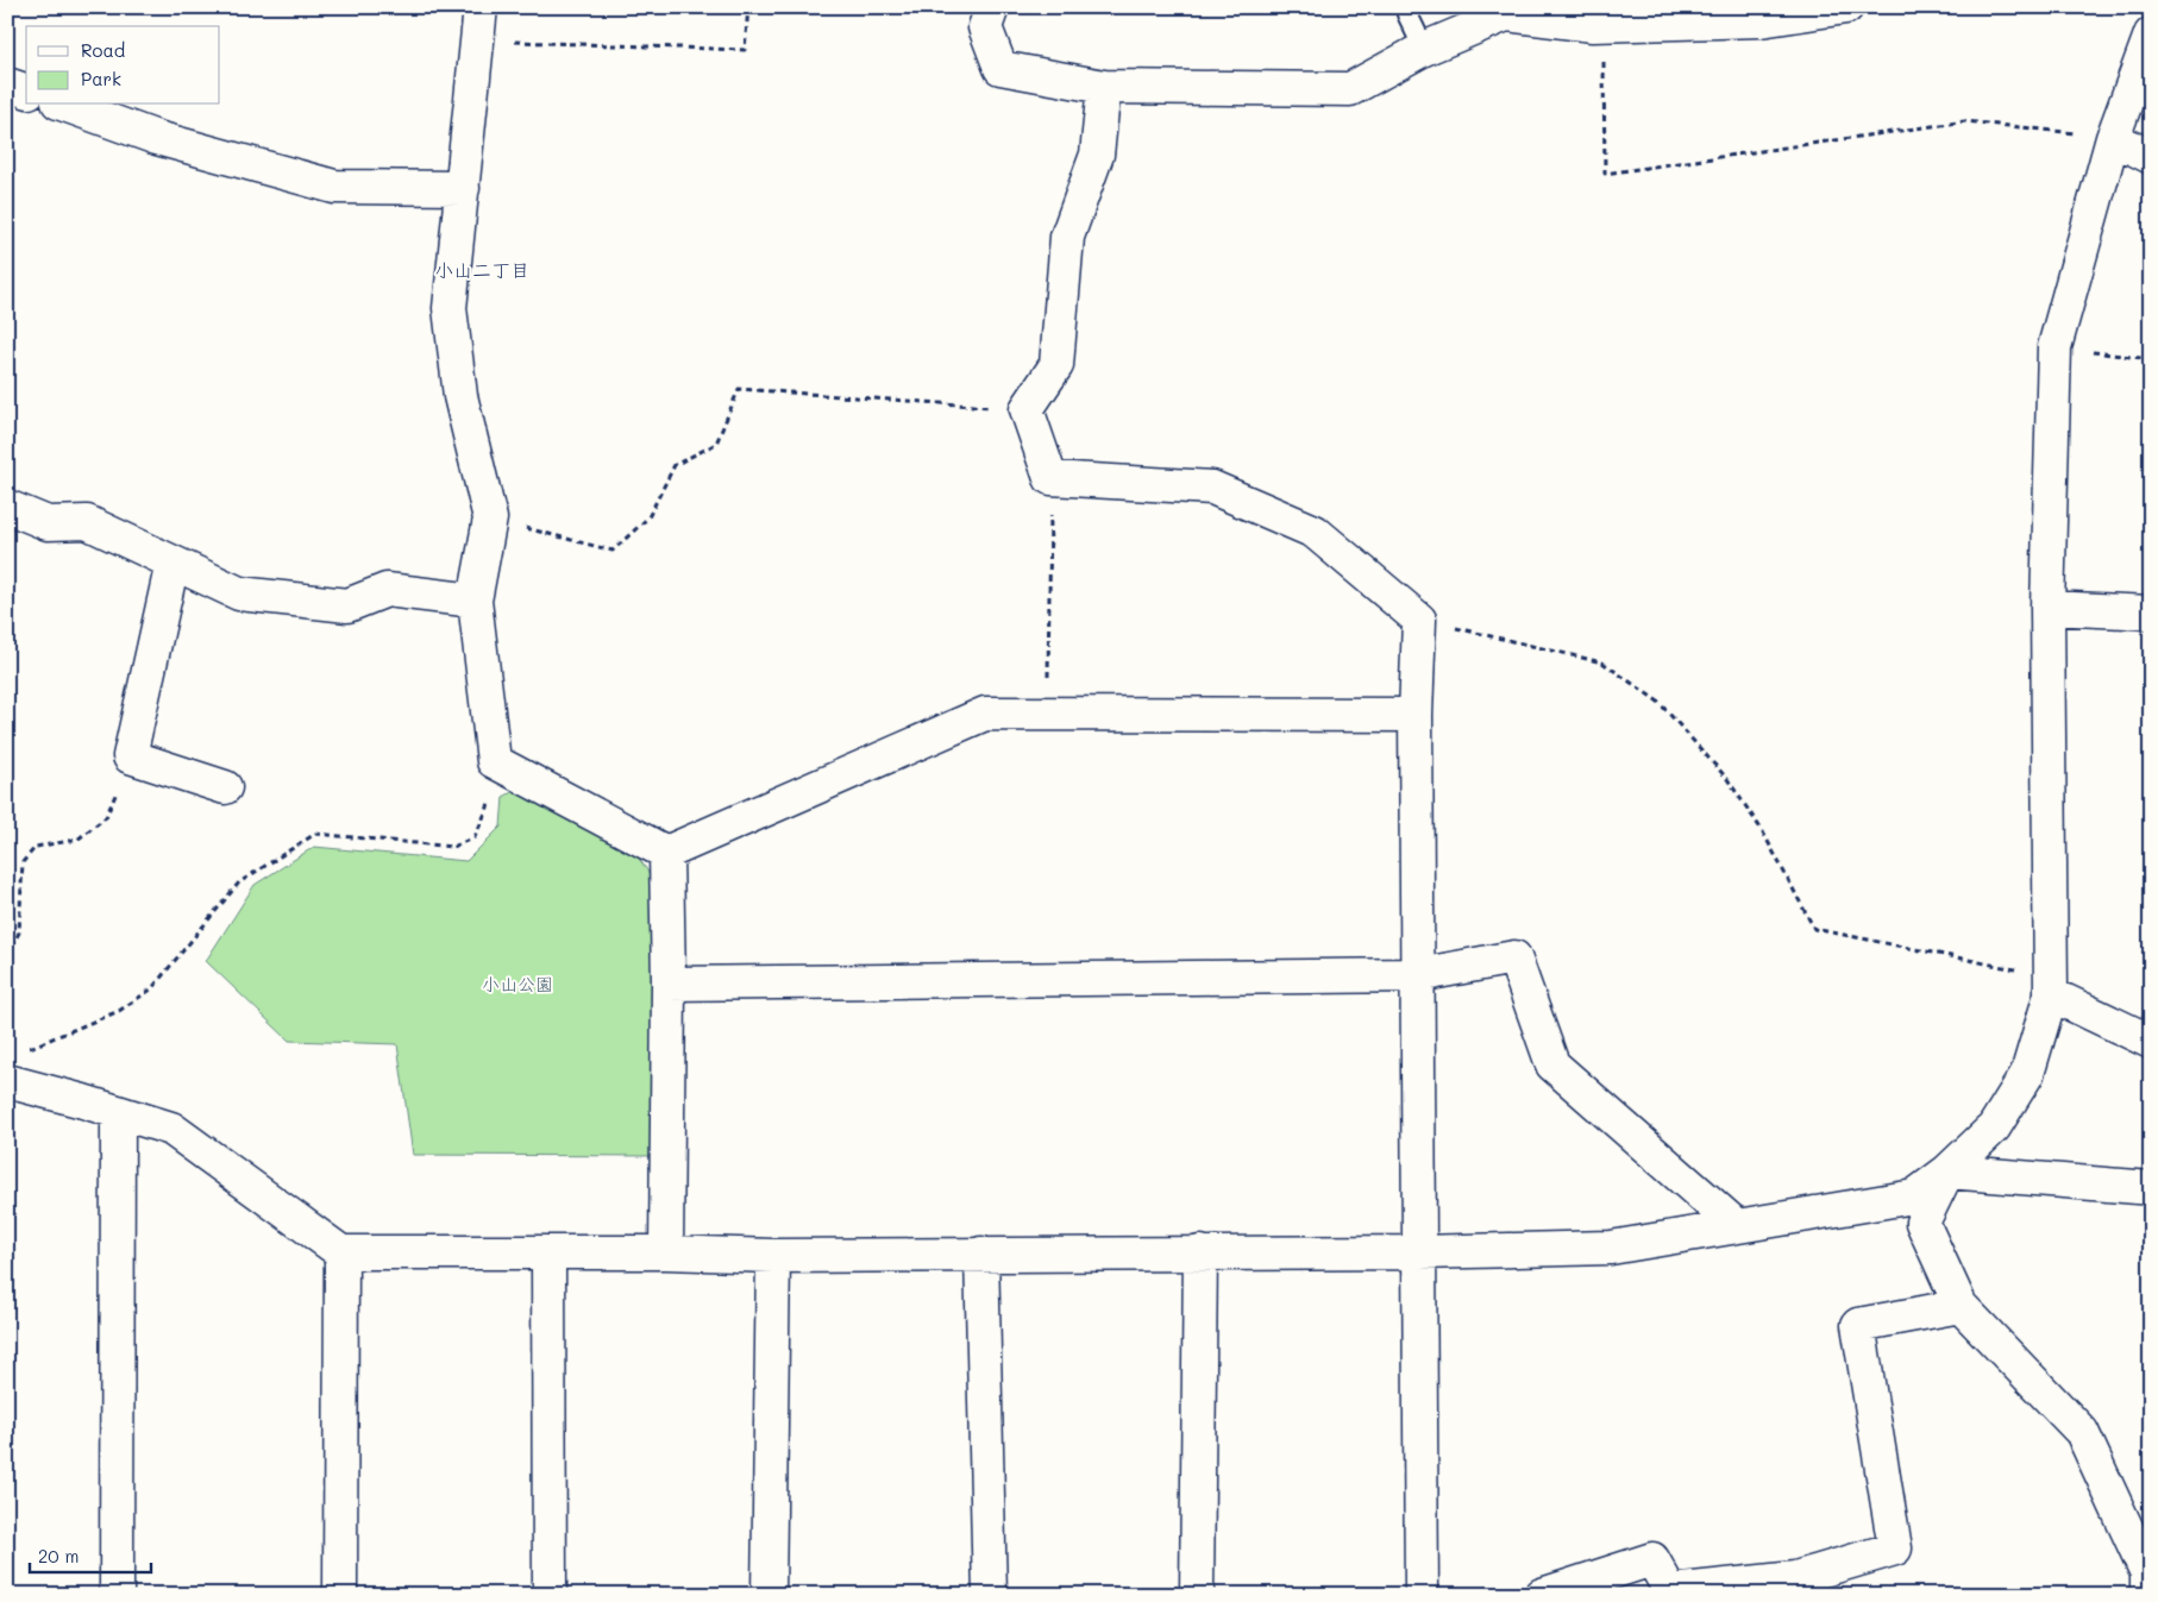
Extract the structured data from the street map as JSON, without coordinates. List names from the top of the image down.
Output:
{
  "districts": ["小山二丁目"],
  "parks": ["小山公園"],
  "legend": ["Road", "Park"],
  "scale_bar": "20 m"
}
